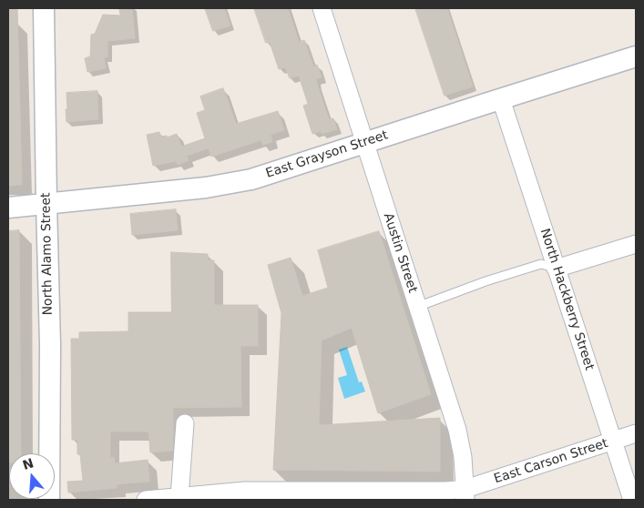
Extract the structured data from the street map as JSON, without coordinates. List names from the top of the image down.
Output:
{
  "streets": {
    "street": [
      "East Grayson Street",
      "Austin Street",
      "North Alamo Street",
      "North Hackberry Street",
      "East Carson Street"
    ]
  },
  "crossings": [
    ["East Grayson Street", "Austin Street"],
    ["East Grayson Street", "North Alamo Street"],
    ["East Grayson Street", "North Hackberry Street"],
    ["Austin Street", "East Carson Street"],
    ["North Hackberry Street", "East Carson Street"]
  ],
  "north": "top"
}
